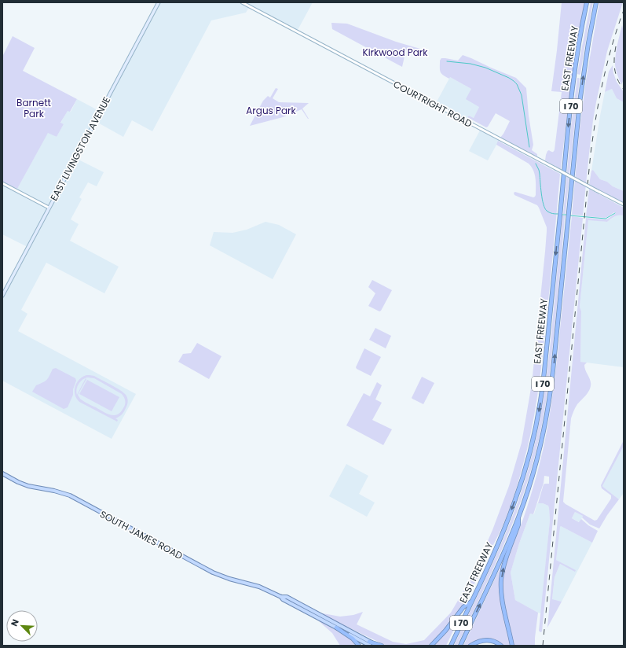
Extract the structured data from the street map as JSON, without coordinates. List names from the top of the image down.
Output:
{
  "streets": {
    "highway": ["EAST FREEWAY", "I 70"],
    "main road": ["EAST LIVINGSTON AVENUE", "SOUTH JAMES ROAD"],
    "street": ["COURTRIGHT ROAD"]
  },
  "parks": ["Kirkwood Park", "Barnett Park", "Argus Park"],
  "north": "top left"
}
